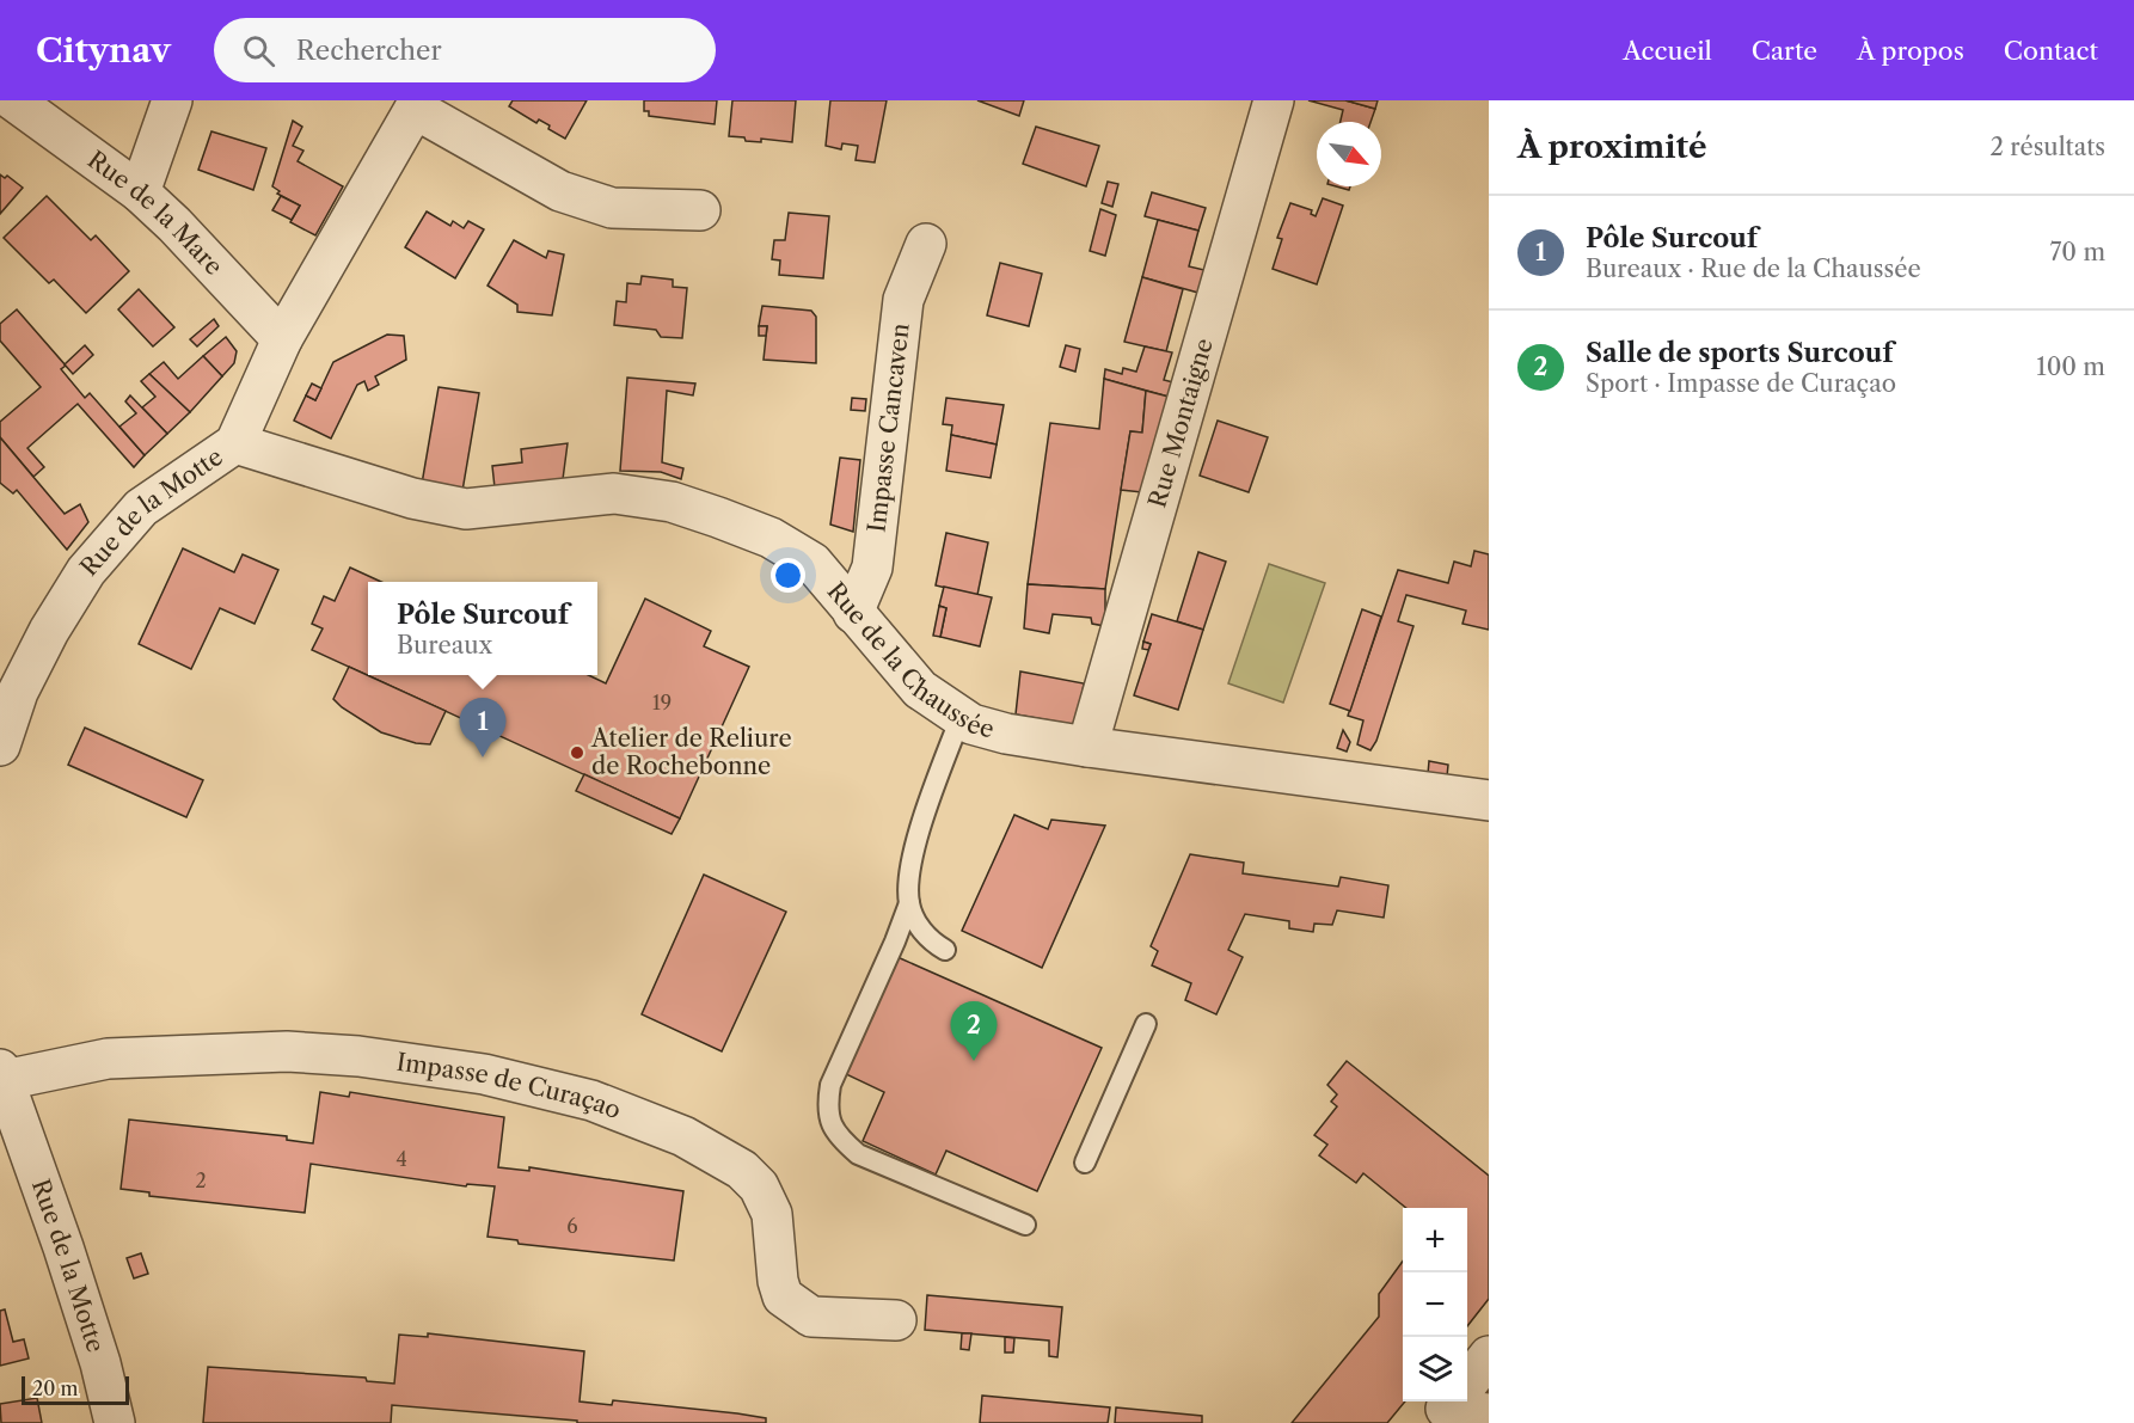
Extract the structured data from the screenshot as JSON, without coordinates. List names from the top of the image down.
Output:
{
  "streets": {
    "street": [
      "Rue de la Mare",
      "Rue Montaigne",
      "Impasse Cancaven",
      "Rue de la Motte",
      "Rue de la Chaussée",
      "Impasse de Curaçao"
    ]
  },
  "crossings": [
    ["Rue de la Mare", "Rue de la Motte"],
    ["Rue Montaigne", "Rue de la Chaussée"],
    ["Impasse Cancaven", "Rue de la Chaussée"],
    ["Rue de la Motte", "Rue de la Chaussée"],
    ["Rue de la Motte", "Impasse de Curaçao"]
  ],
  "places": ["Atelier de Reliure de Rochebonne"],
  "house_numbers": [
    "19",
    "4",
    "2",
    "6"
  ],
  "scale_bar": "20 m",
  "north": "bottom right",
  "page": {
    "header": "Citynav",
    "search": "Rechercher",
    "nav": [
      "Accueil",
      "Carte",
      "À propos",
      "Contact"
    ],
    "heading": ["À proximité", "2 résultats"],
    "list": [
      {
        "mark": "1",
        "name": "Pôle Surcouf",
        "note": "Bureaux · Rue de la Chaussée",
        "value": "70 m"
      },
      {
        "mark": "2",
        "name": "Salle de sports Surcouf",
        "note": "Sport · Impasse de Curaçao",
        "value": "100 m"
      }
    ],
    "popup": ["Pôle Surcouf", "Bureaux"],
    "pins": ["1", "2"],
    "map_buttons": ["+", "−"],
    "scale": "20 m"
  }
}
